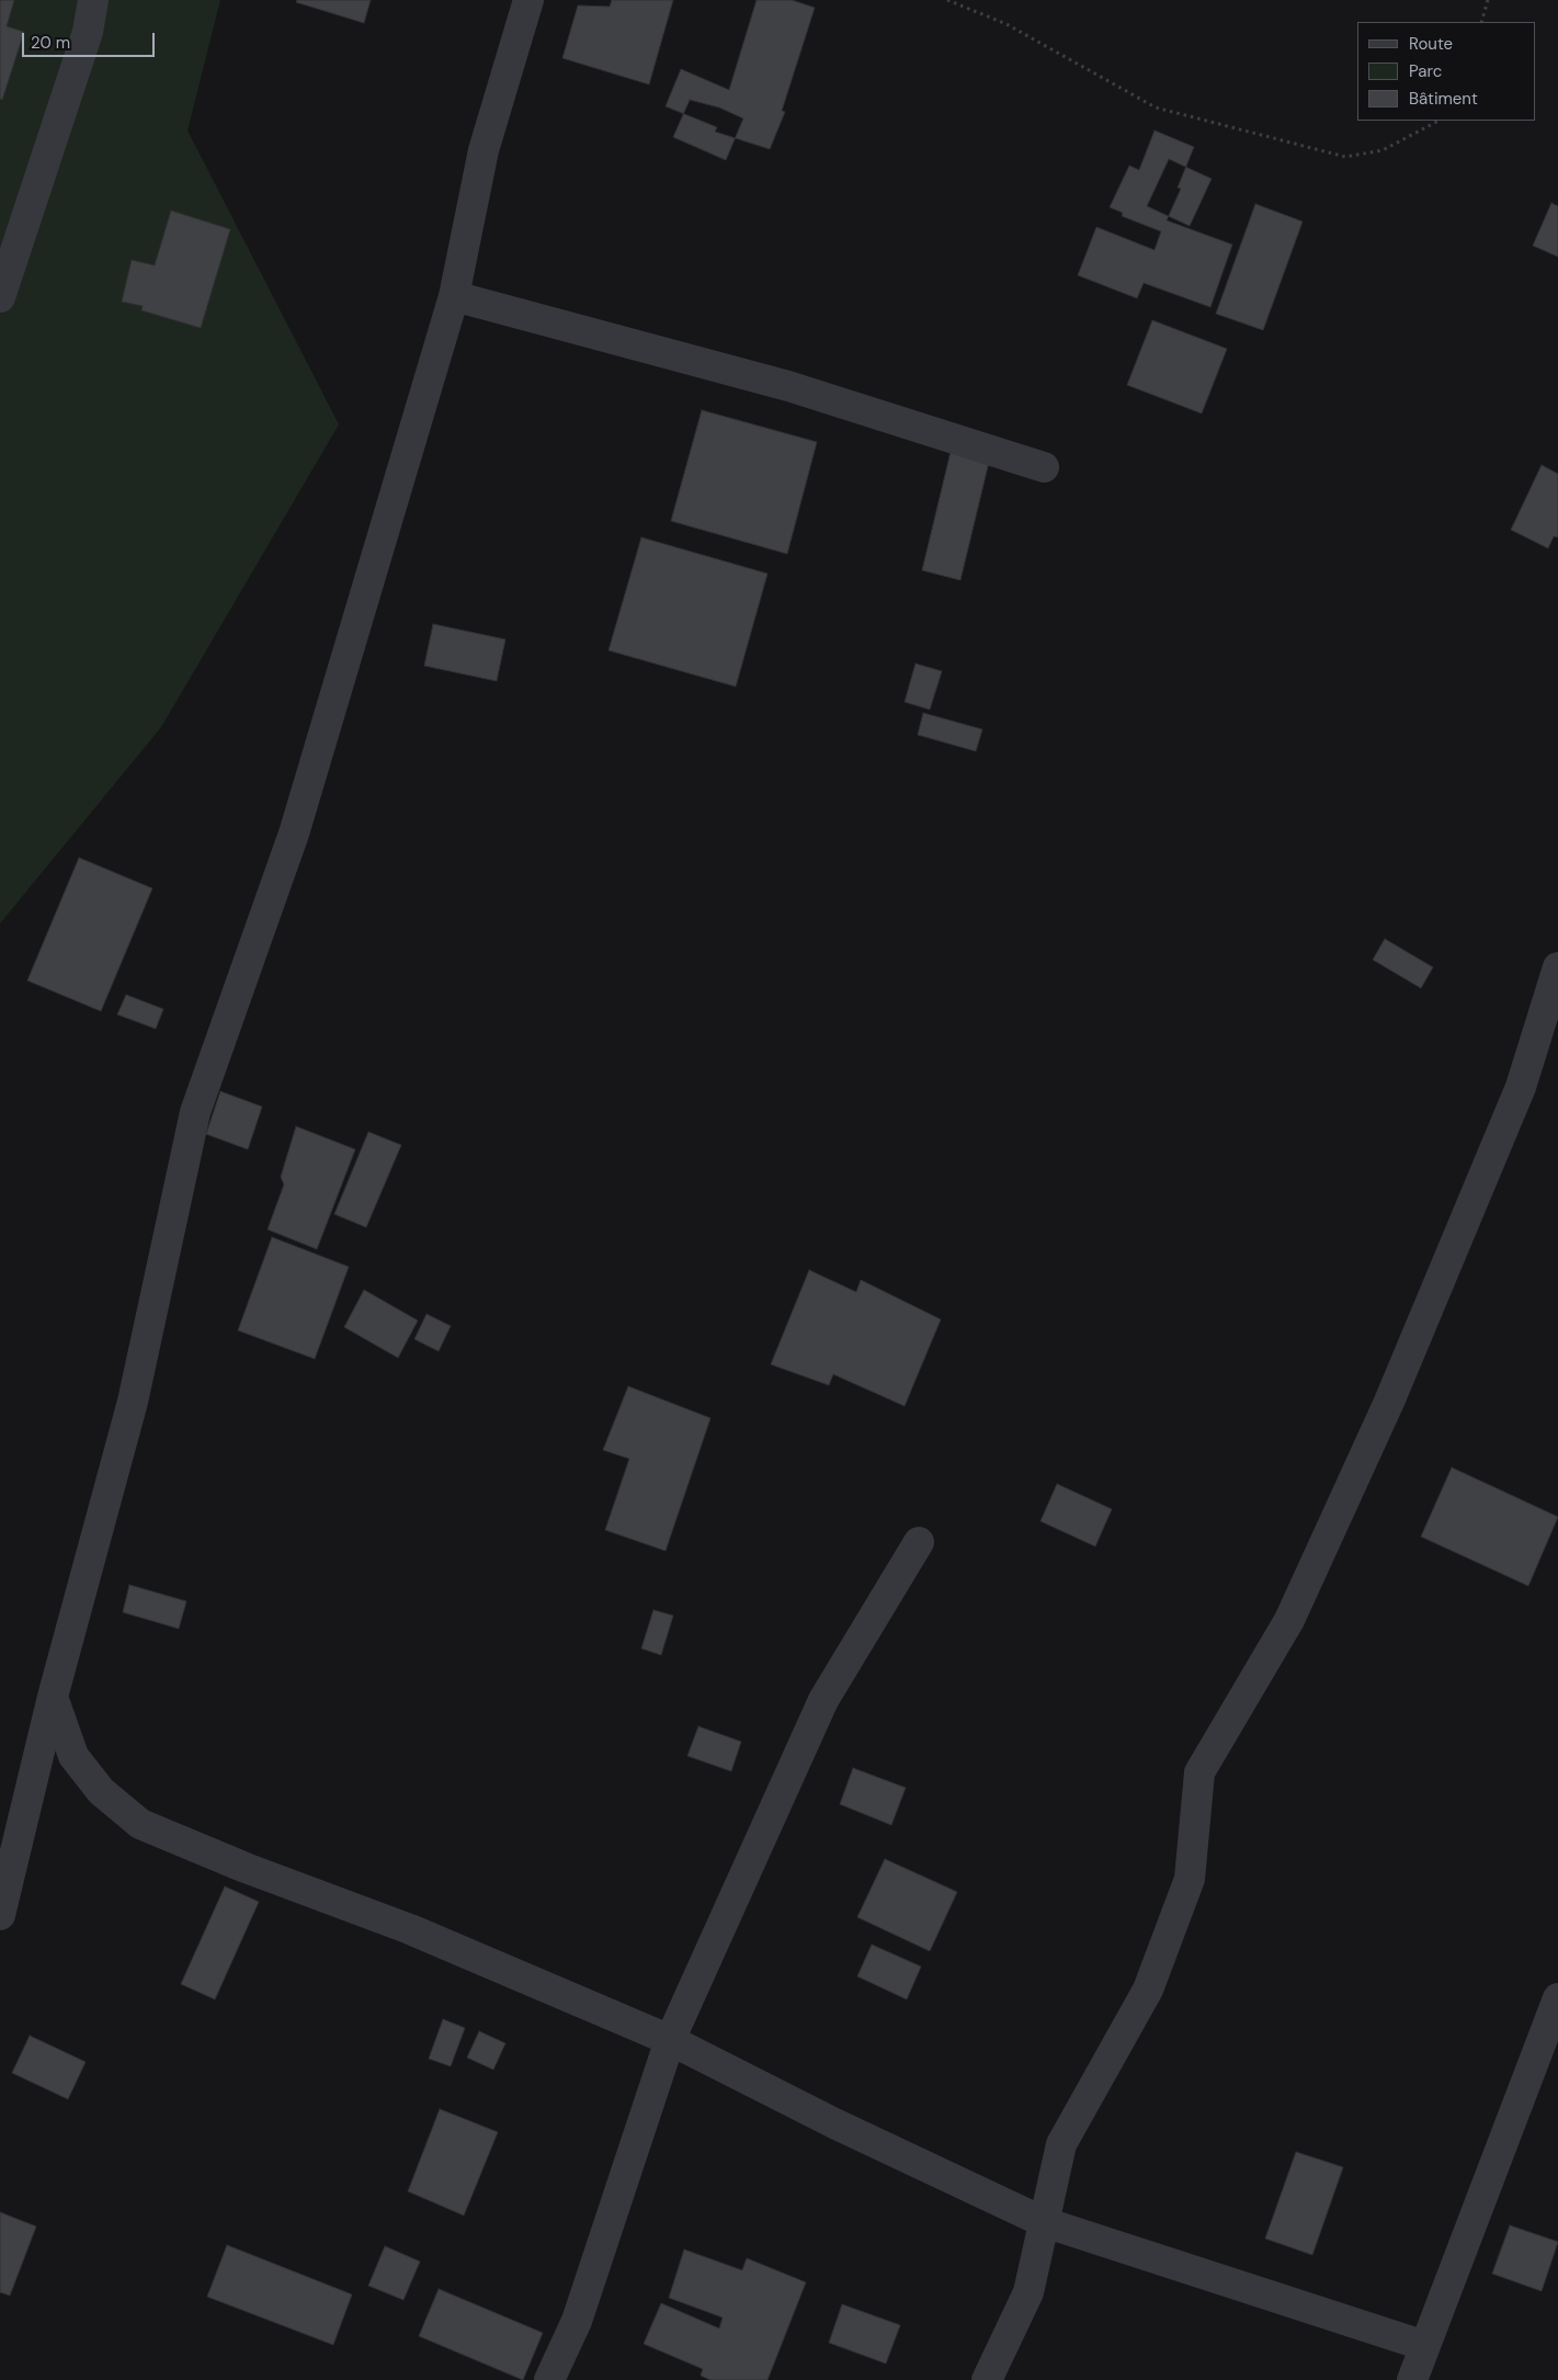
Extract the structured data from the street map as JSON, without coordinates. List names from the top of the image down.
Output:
{
  "legend": ["Route", "Parc", "Bâtiment"],
  "scale_bar": "20 m"
}
